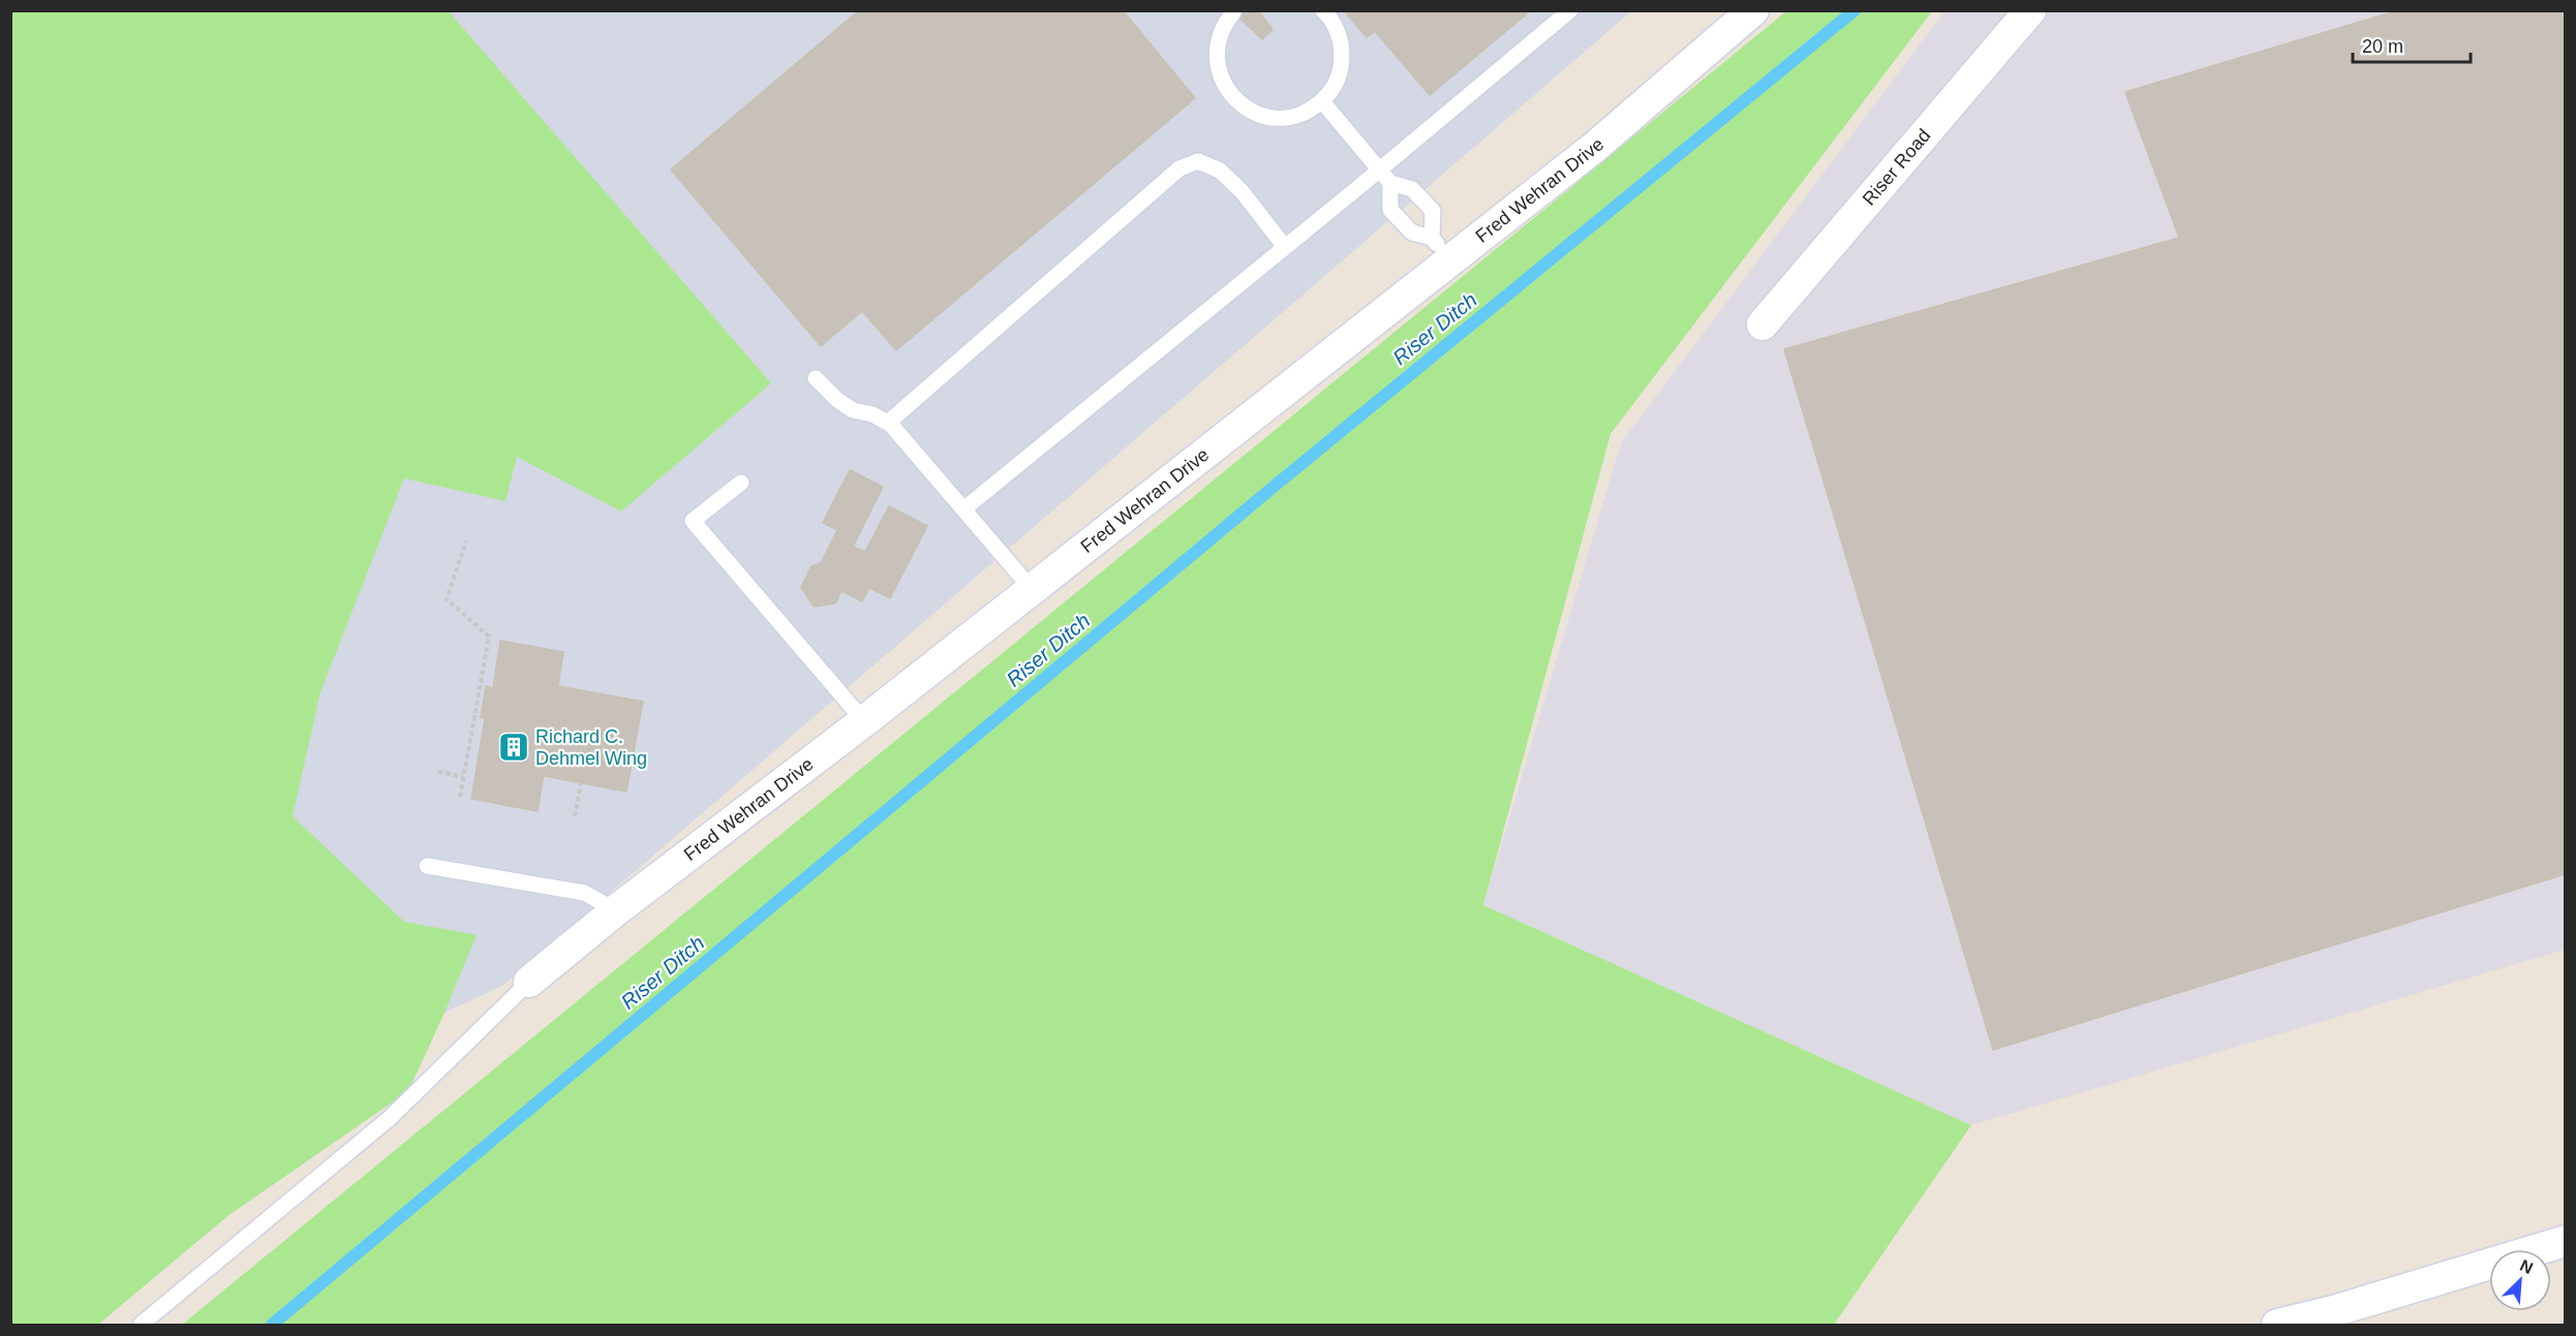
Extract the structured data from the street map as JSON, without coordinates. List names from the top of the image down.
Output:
{
  "streets": {
    "street": ["Riser Road", "Fred Wehran Drive"]
  },
  "water": ["Riser Ditch"],
  "places": {
    "building": ["Richard C. Dehmel Wing"]
  },
  "scale_bar": "20 m",
  "north": "top right"
}
